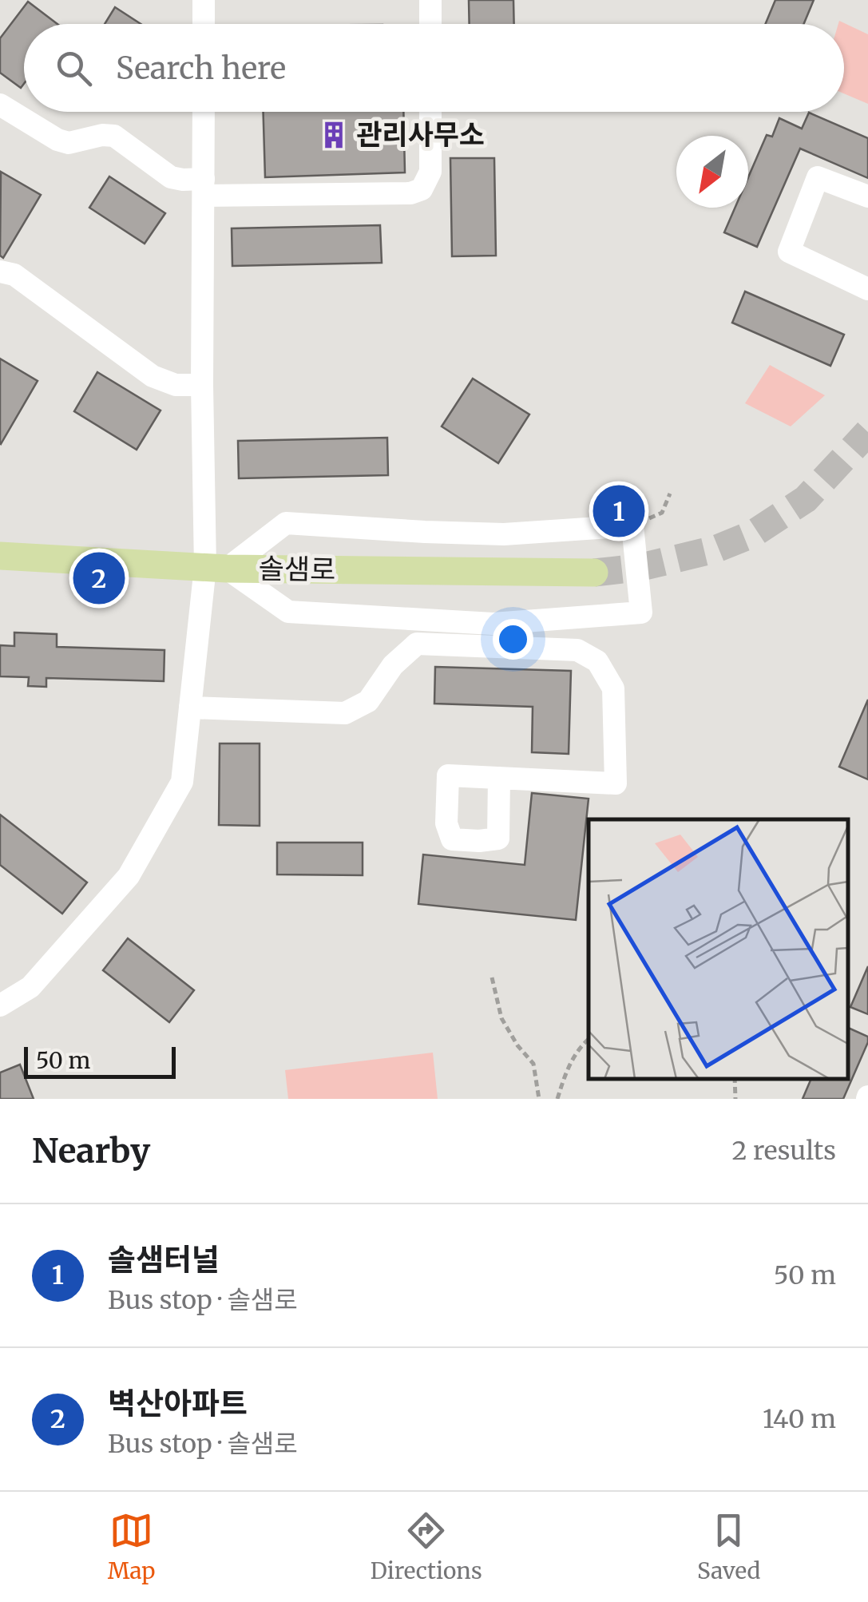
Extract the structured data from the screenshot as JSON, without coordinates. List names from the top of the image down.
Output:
{
  "streets": {
    "main road": ["솔샘로"]
  },
  "places": {
    "building": ["관리사무소"]
  },
  "scale_bar": "50 m",
  "north": "bottom left",
  "page": {
    "search": "Search here",
    "pins": ["1", "2"],
    "scale": "50 m",
    "heading": ["Nearby", "2 results"],
    "list": [
      {
        "mark": "1",
        "name": "솔샘터널",
        "note": "Bus stop · 솔샘로",
        "value": "50 m"
      },
      {
        "mark": "2",
        "name": "벽산아파트",
        "note": "Bus stop · 솔샘로",
        "value": "140 m"
      }
    ],
    "nav": ["Map", "Directions", "Saved"]
  }
}
